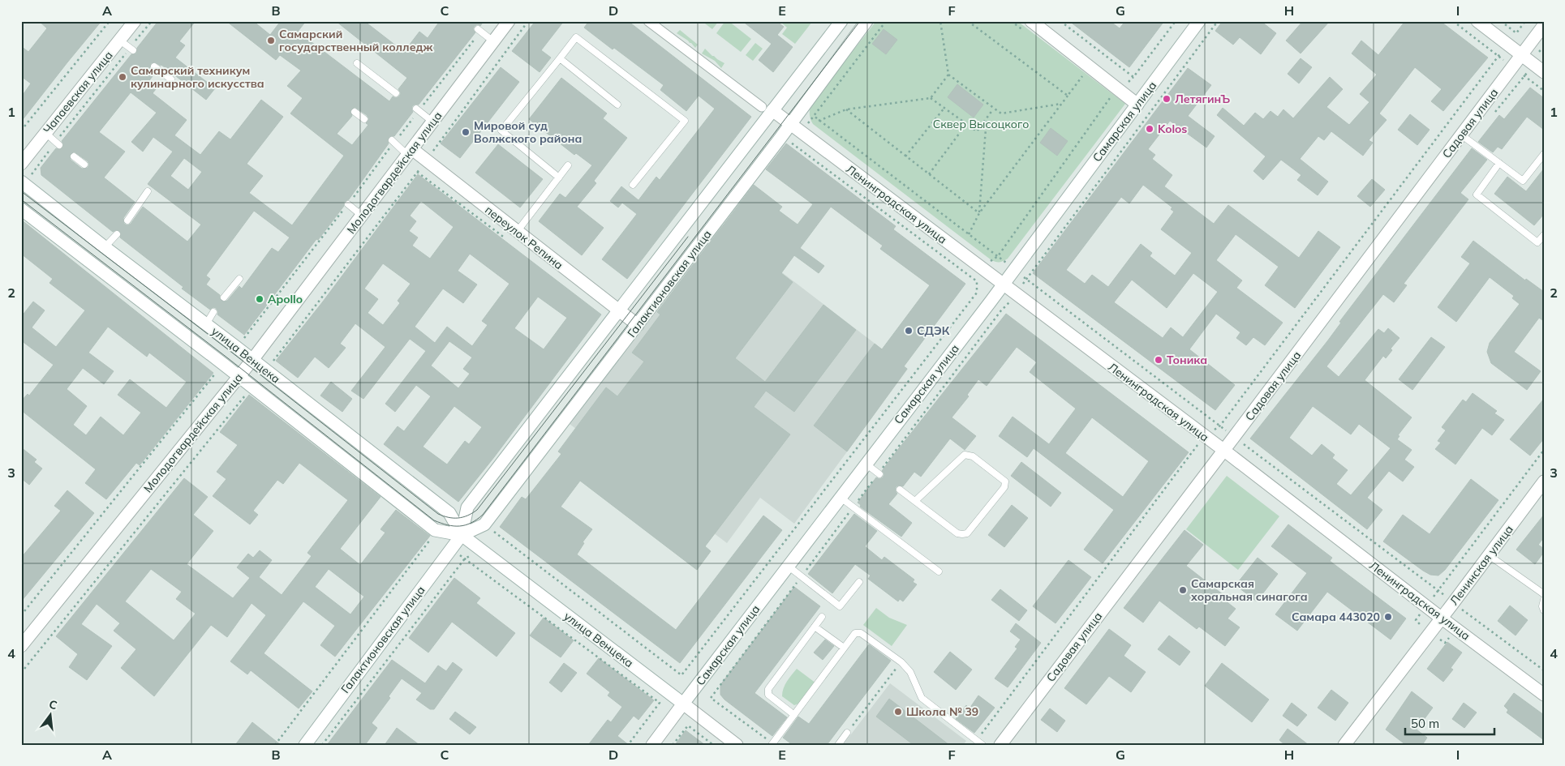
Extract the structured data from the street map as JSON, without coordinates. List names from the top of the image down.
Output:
{
  "streets": {
    "street": [
      "Чапаевская улица",
      "Самарская улица",
      "Садовая улица",
      "Молодогвардейская улица",
      "Ленинградская улица",
      "переулок Репина",
      "Галактионовская улица",
      "улица Венцека",
      "Ленинская улица"
    ]
  },
  "crossings": [
    ["Самарская улица", "Ленинградская улица"],
    ["Самарская улица", "улица Венцека"],
    ["Садовая улица", "Ленинградская улица"],
    ["Молодогвардейская улица", "переулок Репина"],
    ["Молодогвардейская улица", "улица Венцека"],
    ["Ленинградская улица", "Галактионовская улица"],
    ["Ленинградская улица", "Ленинская улица"],
    ["переулок Репина", "Галактионовская улица"],
    ["Галактионовская улица", "улица Венцека"]
  ],
  "parks": ["Сквер Высоцкого"],
  "places": [
    "Самарский государственный колледж",
    "Самарский техникум кулинарного искусства",
    "ЛетягинЪ",
    "Kolos",
    "Мировой суд Волжского района",
    "Apollo",
    "СДЭК",
    "Тоника",
    "Самарская хоральная синагога",
    "Самара 443020",
    "Школа № 39"
  ],
  "scale_bar": "50 m",
  "north": "top",
  "grid": {
    "columns": [
      "A",
      "B",
      "C",
      "D",
      "E",
      "F",
      "G",
      "H",
      "I"
    ],
    "rows": [
      "1",
      "2",
      "3",
      "4"
    ]
  }
}
